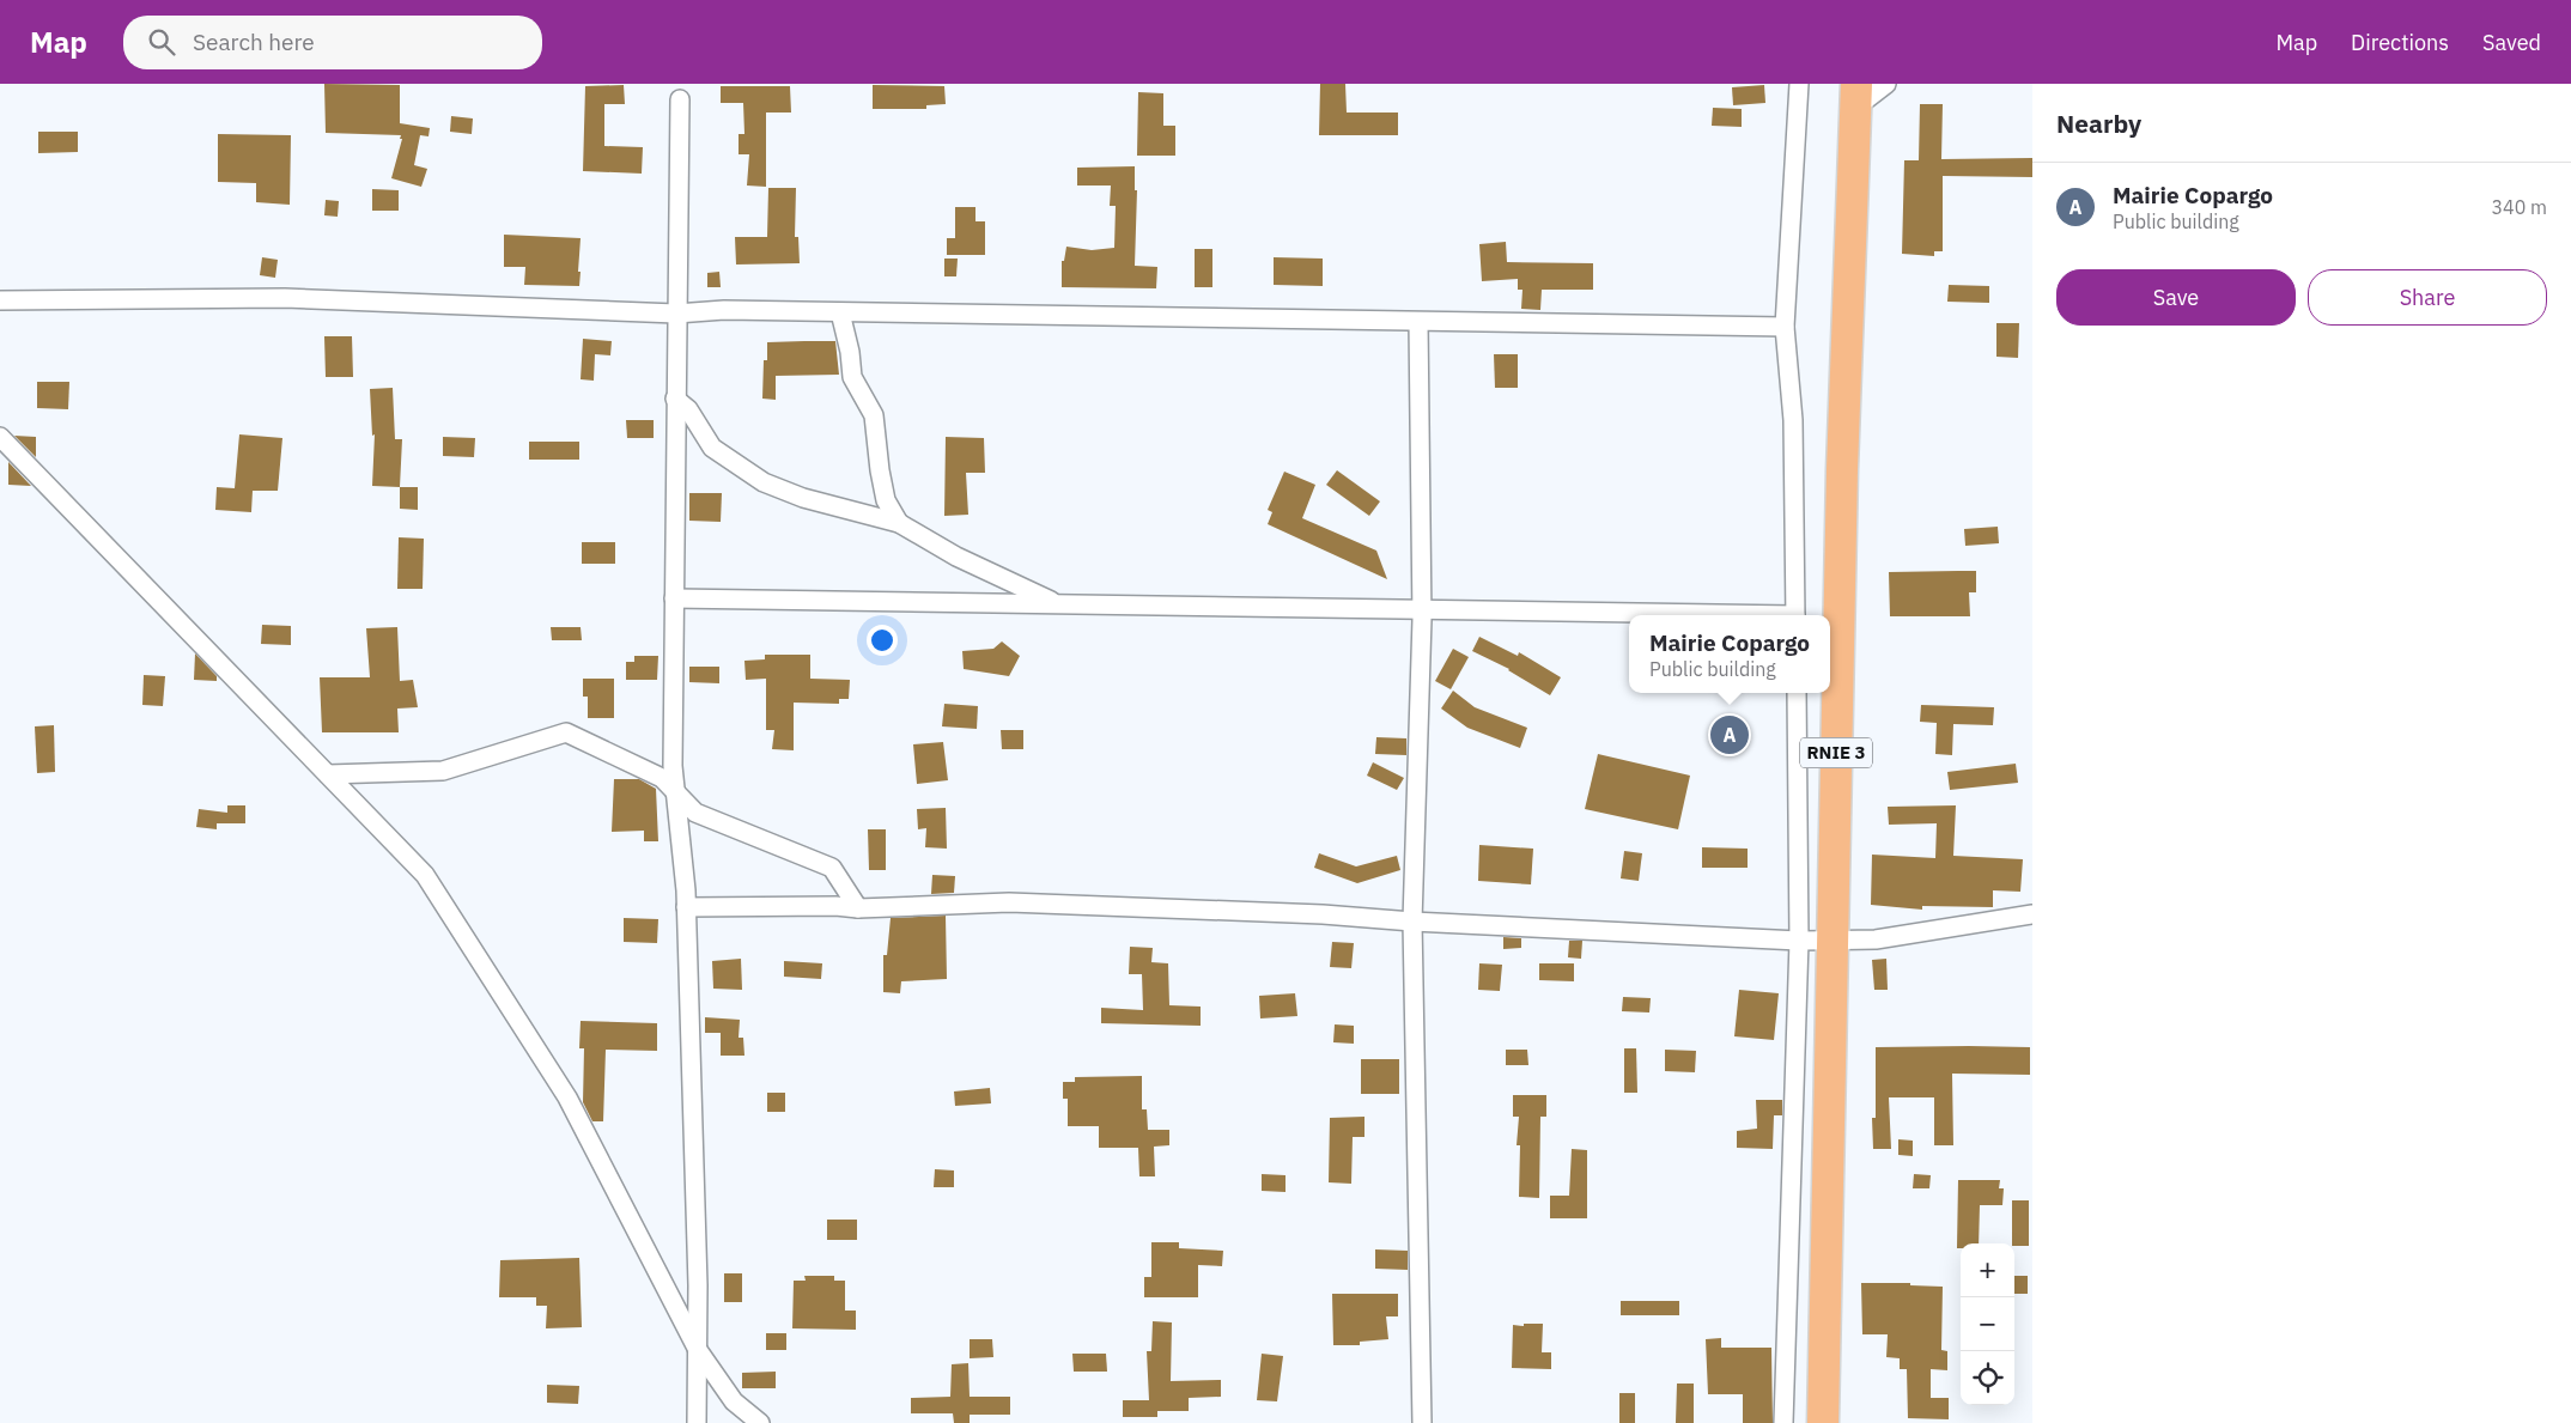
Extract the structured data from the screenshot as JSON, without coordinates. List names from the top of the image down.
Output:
{
  "streets": {
    "highway": ["RNIE 3"]
  },
  "page": {
    "header": "Map",
    "search": "Search here",
    "nav": ["Map", "Directions", "Saved"],
    "heading": "Nearby",
    "list": [
      {
        "mark": "A",
        "name": "Mairie Copargo",
        "note": "Public building",
        "value": "340 m"
      }
    ],
    "buttons": ["Save", "Share"],
    "popup": ["Mairie Copargo", "Public building"],
    "pins": "A",
    "map_buttons": ["+", "−"]
  }
}
